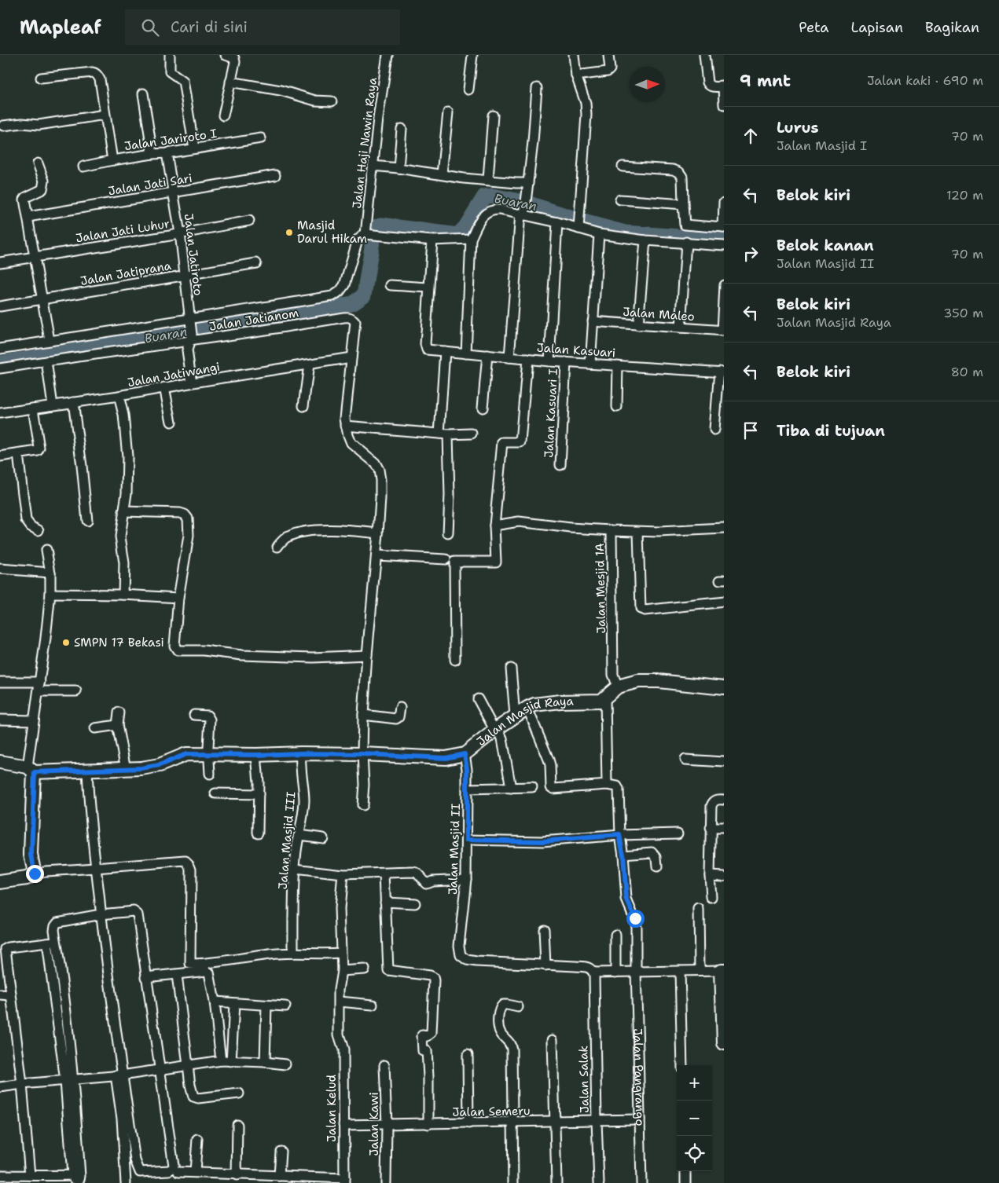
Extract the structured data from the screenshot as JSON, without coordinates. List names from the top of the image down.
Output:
{
  "streets": {
    "street": [
      "Jalan Jariroto I",
      "Jalan Haji Nawin Raya",
      "Jalan Jati Sari",
      "Jalan Jati Luhur",
      "Jalan Jatiroto",
      "Jalan Jatiprana",
      "Jalan Maleo",
      "Jalan Jatianom",
      "Jalan Kasuari",
      "Jalan Jatiwangi",
      "Jalan Kasuari I",
      "Jalan Mesjid 1A",
      "Jalan Masjid Raya",
      "Jalan Masjid III",
      "Jalan Masjid II",
      "Jalan Pangrango",
      "Jalan Salak",
      "Jalan Kelud",
      "Jalan Semeru",
      "Jalan Kawi"
    ]
  },
  "crossings": [
    ["Jalan Jariroto I", "Jalan Jatiroto"],
    ["Jalan Jati Sari", "Jalan Jatiroto"],
    ["Jalan Jati Luhur", "Jalan Jatiroto"],
    ["Jalan Jatiroto", "Jalan Jatiprana"],
    ["Jalan Jatiroto", "Jalan Jatianom"],
    ["Jalan Jatiroto", "Jalan Jatiwangi"],
    ["Jalan Jatianom", "Jalan Jatiwangi"],
    ["Jalan Kasuari", "Jalan Kasuari I"],
    ["Jalan Masjid Raya", "Jalan Masjid III"],
    ["Jalan Masjid Raya", "Jalan Masjid II"],
    ["Jalan Pangrango", "Jalan Semeru"],
    ["Jalan Salak", "Jalan Semeru"],
    ["Jalan Kelud", "Jalan Semeru"],
    ["Jalan Semeru", "Jalan Kawi"]
  ],
  "water": ["Buaran"],
  "places": ["Masjid Darul Hikam", "SMPN 17 Bekasi"],
  "north": "right",
  "page": {
    "header": "Mapleaf",
    "search": "Cari di sini",
    "nav": ["Peta", "Lapisan", "Bagikan"],
    "heading": ["9 mnt", "Jalan kaki · 690 m"],
    "list": [
      ["Lurus", "Jalan Masjid I", "70 m"],
      ["Belok kiri", "120 m"],
      ["Belok kanan", "Jalan Masjid II", "70 m"],
      ["Belok kiri", "Jalan Masjid Raya", "350 m"],
      ["Belok kiri", "80 m"],
      "Tiba di tujuan"
    ],
    "map_buttons": ["+", "−"]
  }
}
